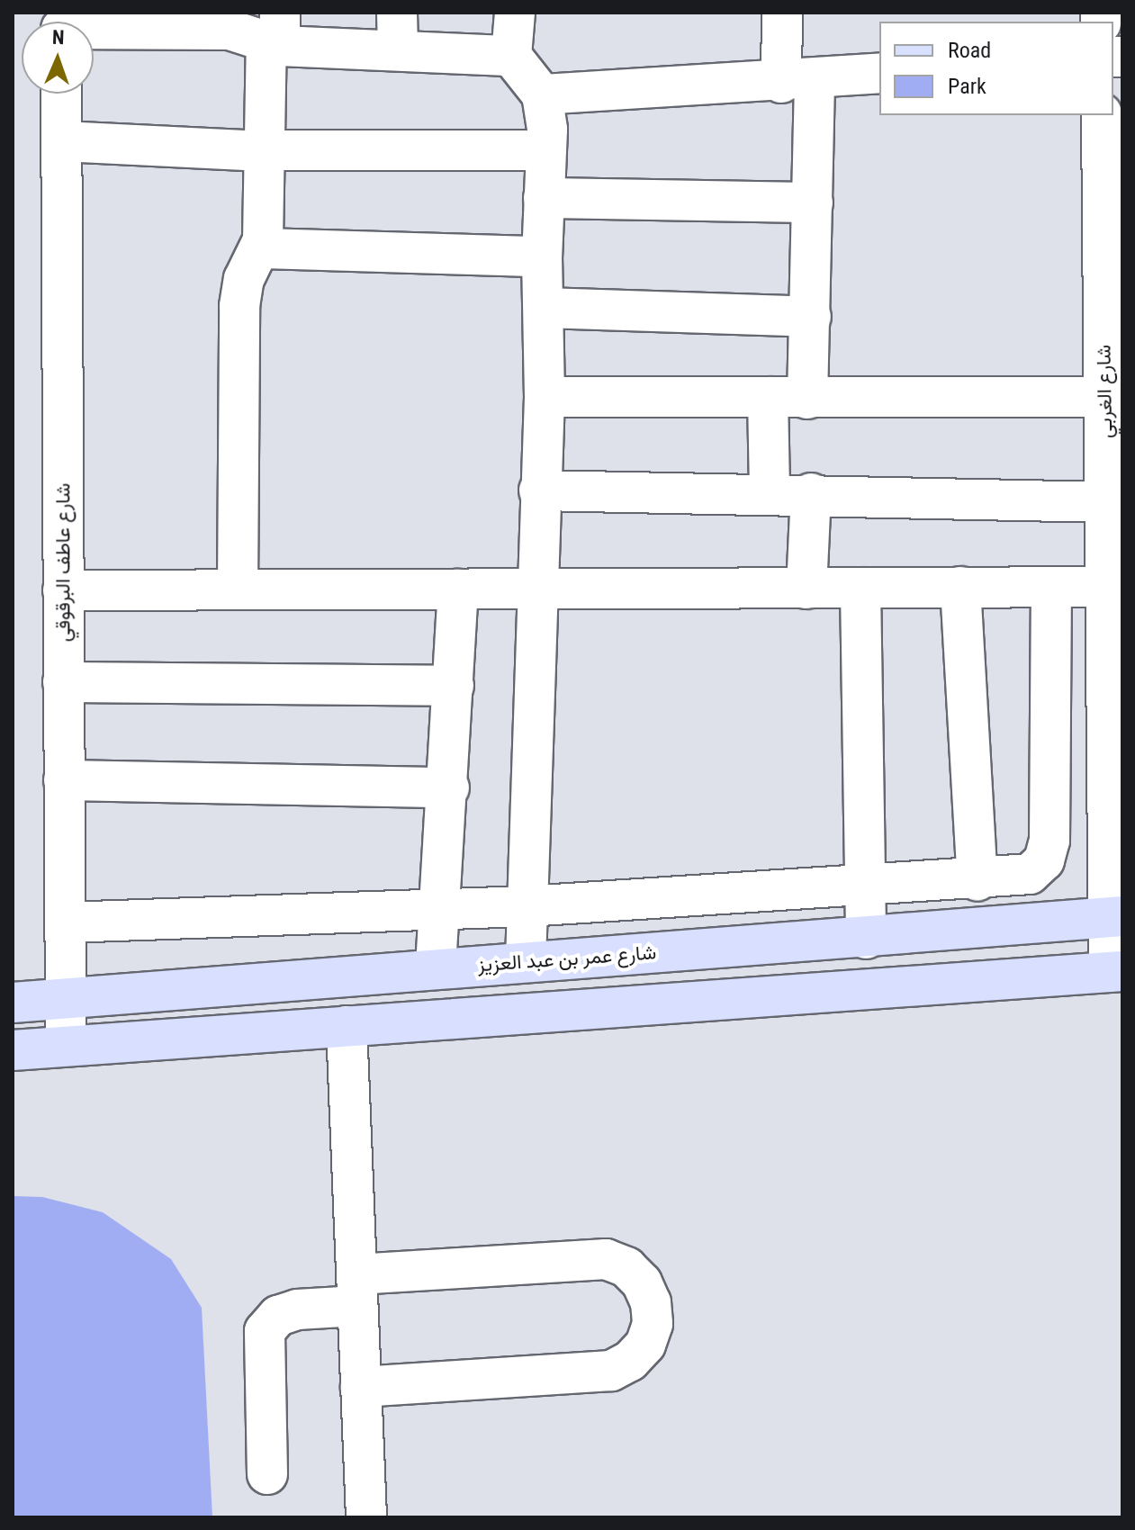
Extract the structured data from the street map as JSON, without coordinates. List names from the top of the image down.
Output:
{
  "streets": {
    "main road": ["شارع عمر بن عبد العزيز"],
    "street": ["شارع الغربي", "شارع عاطف البرقوقي"]
  },
  "crossings": [
    ["شارع الغربي", "شارع عمر بن عبد العزيز"],
    ["شارع عاطف البرقوقي", "شارع عمر بن عبد العزيز"]
  ],
  "legend": ["Road", "Park"],
  "north": "top"
}
